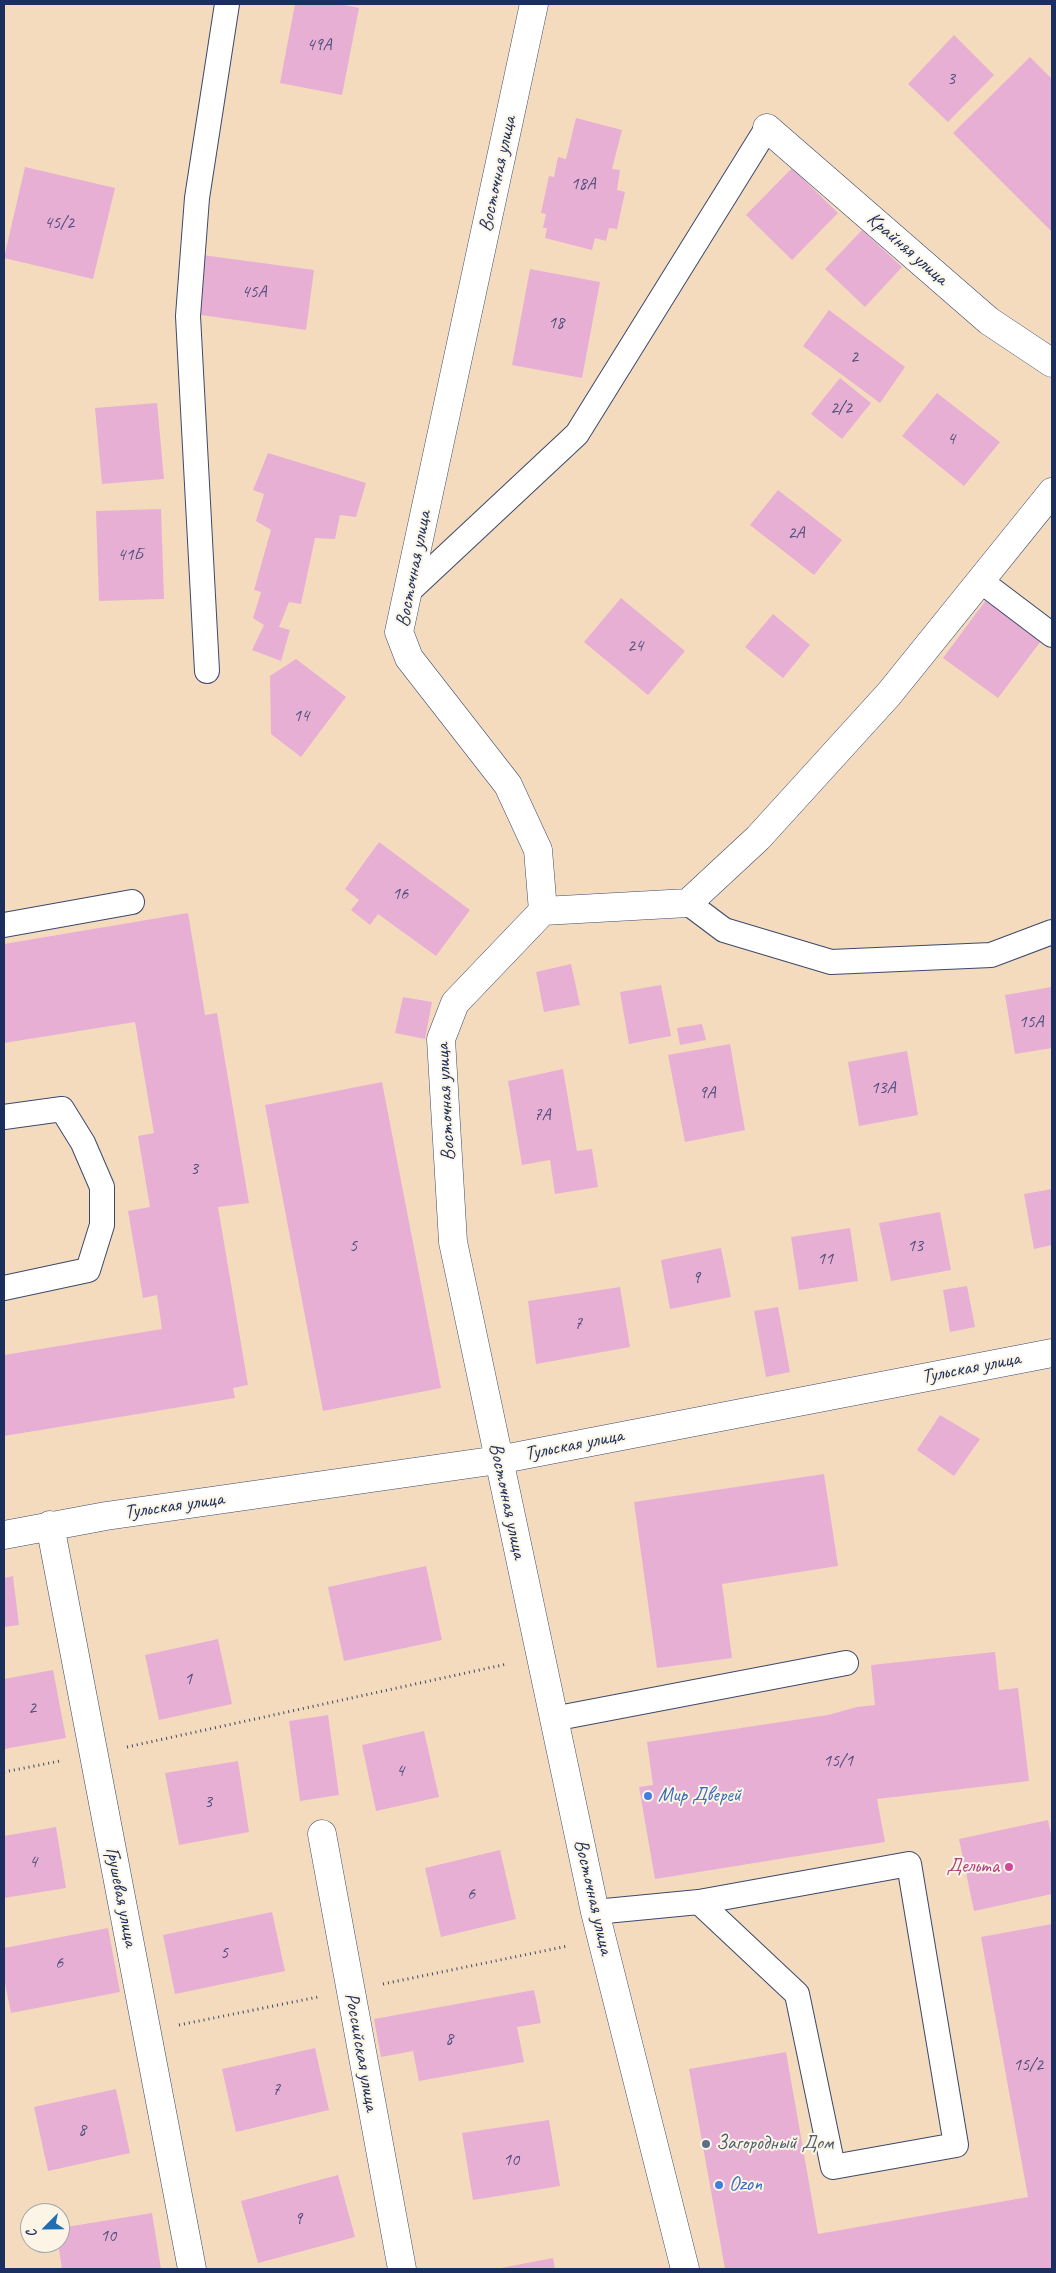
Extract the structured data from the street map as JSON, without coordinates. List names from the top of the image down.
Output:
{
  "streets": {
    "street": [
      "Восточная улица",
      "Крайняя улица",
      "Тульская улица",
      "Грушевая улица",
      "Российская улица"
    ]
  },
  "crossings": [
    ["Восточная улица", "Тульская улица"],
    ["Тульская улица", "Грушевая улица"]
  ],
  "places": [
    "Мир Дверей",
    "Дельта",
    "Загородный Дом",
    "Ozon"
  ],
  "house_numbers": [
    "49А",
    "3",
    "18А",
    "45/2",
    "45А",
    "18",
    "2",
    "2/2",
    "4",
    "2А",
    "41Б",
    "24",
    "14",
    "16",
    "15А",
    "13А",
    "9А",
    "7А",
    "3",
    "5",
    "13",
    "11",
    "9",
    "7",
    "1",
    "2",
    "15/1",
    "4",
    "3",
    "4",
    "6",
    "5",
    "6",
    "8",
    "15/2",
    "7",
    "8",
    "10",
    "9",
    "10"
  ],
  "north": "bottom left"
}
